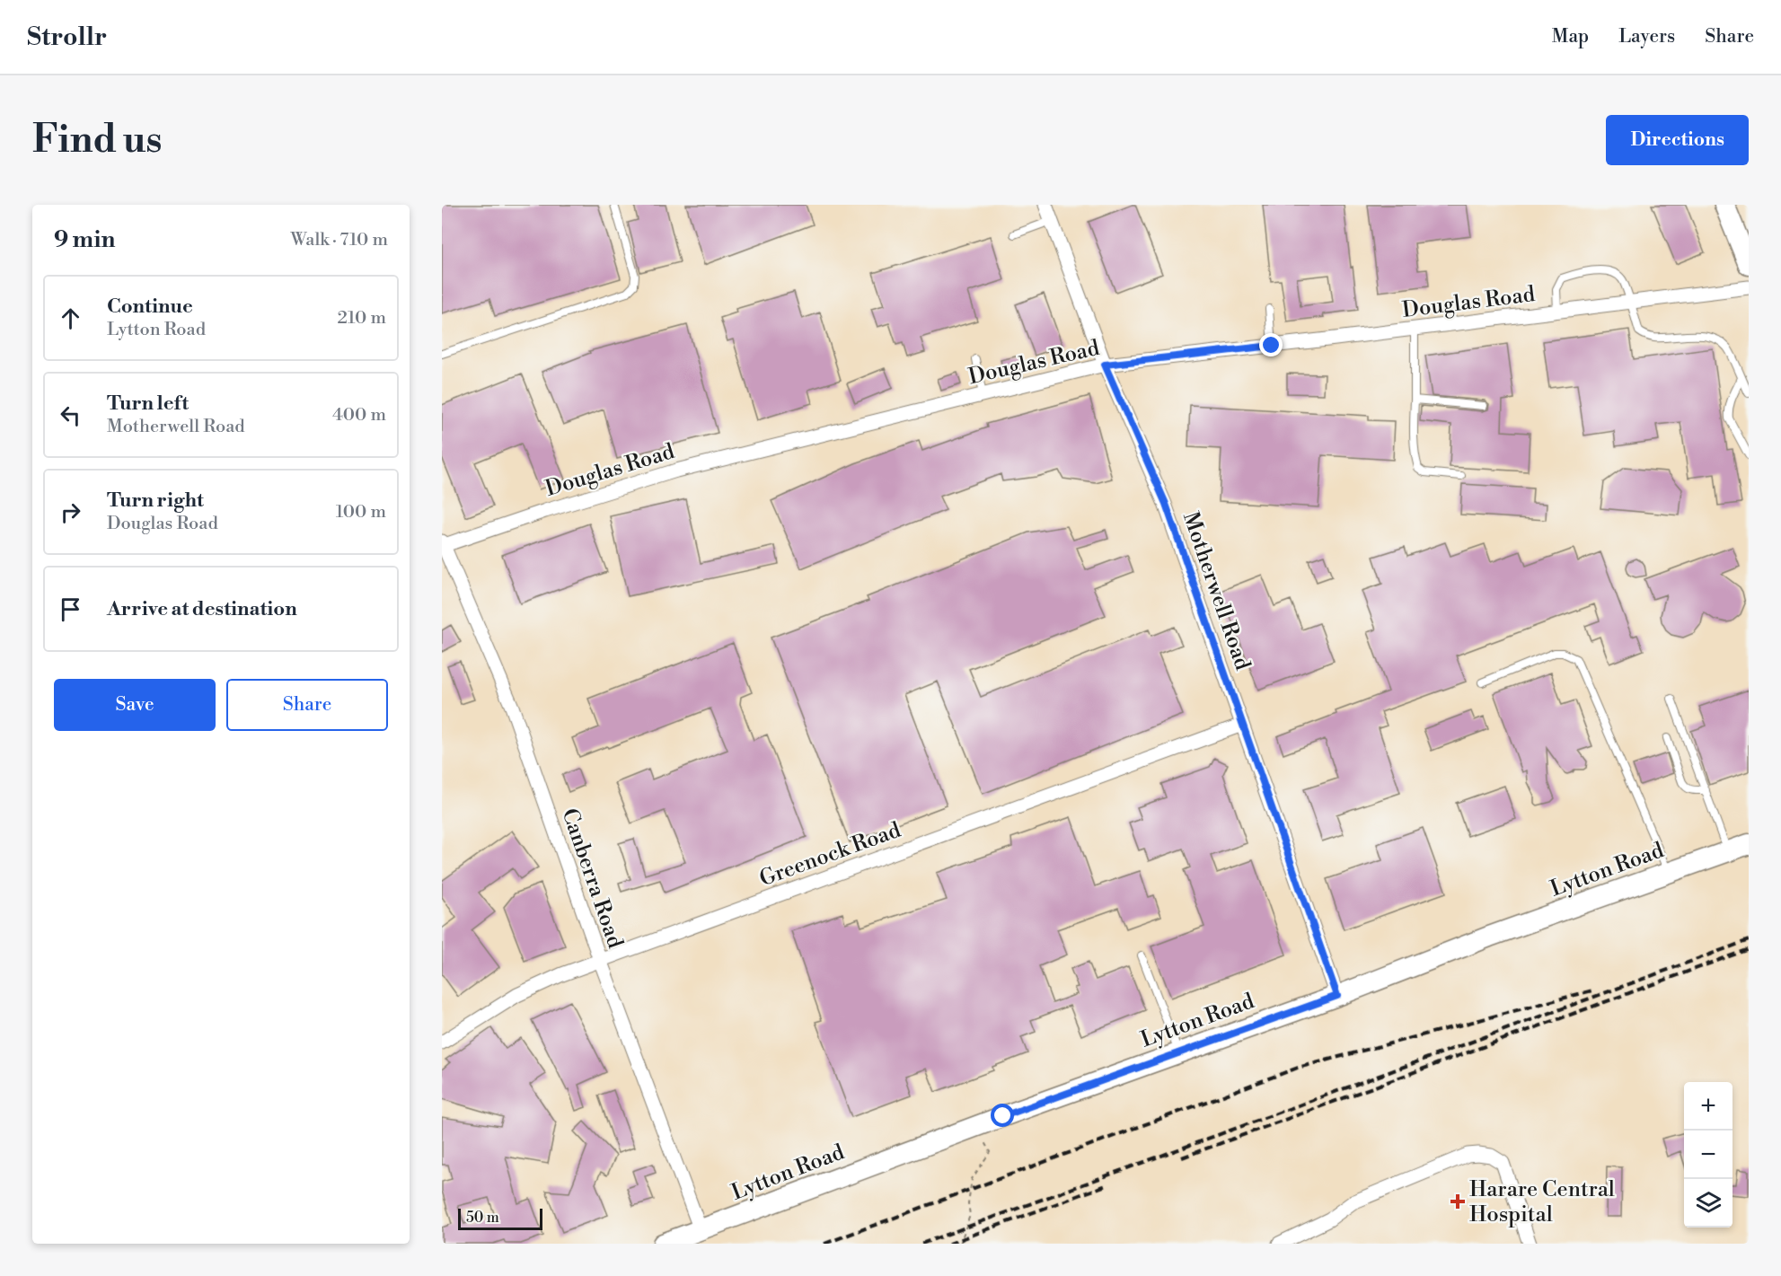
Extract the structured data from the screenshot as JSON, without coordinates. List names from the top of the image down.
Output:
{
  "streets": {
    "main road": ["Lytton Road"],
    "street": [
      "Douglas Road",
      "Motherwell Road",
      "Greenock Road",
      "Canberra Road"
    ]
  },
  "crossings": [
    ["Douglas Road", "Motherwell Road"],
    ["Douglas Road", "Canberra Road"],
    ["Motherwell Road", "Greenock Road"],
    ["Motherwell Road", "Lytton Road"],
    ["Greenock Road", "Canberra Road"],
    ["Lytton Road", "Canberra Road"]
  ],
  "places": {
    "health": ["Harare Central Hospital"]
  },
  "scale_bar": "50 m",
  "page": {
    "header": "Strollr",
    "nav": ["Map", "Layers", "Share"],
    "buttons": [
      "Directions",
      ["Save", "Share"]
    ],
    "title": "Find us",
    "heading": ["9 min", "Walk · 710 m"],
    "list": [
      ["Continue", "Lytton Road", "210 m"],
      ["Turn left", "Motherwell Road", "400 m"],
      ["Turn right", "Douglas Road", "100 m"],
      "Arrive at destination"
    ],
    "map_buttons": ["+", "−"],
    "scale": "50 m"
  }
}
